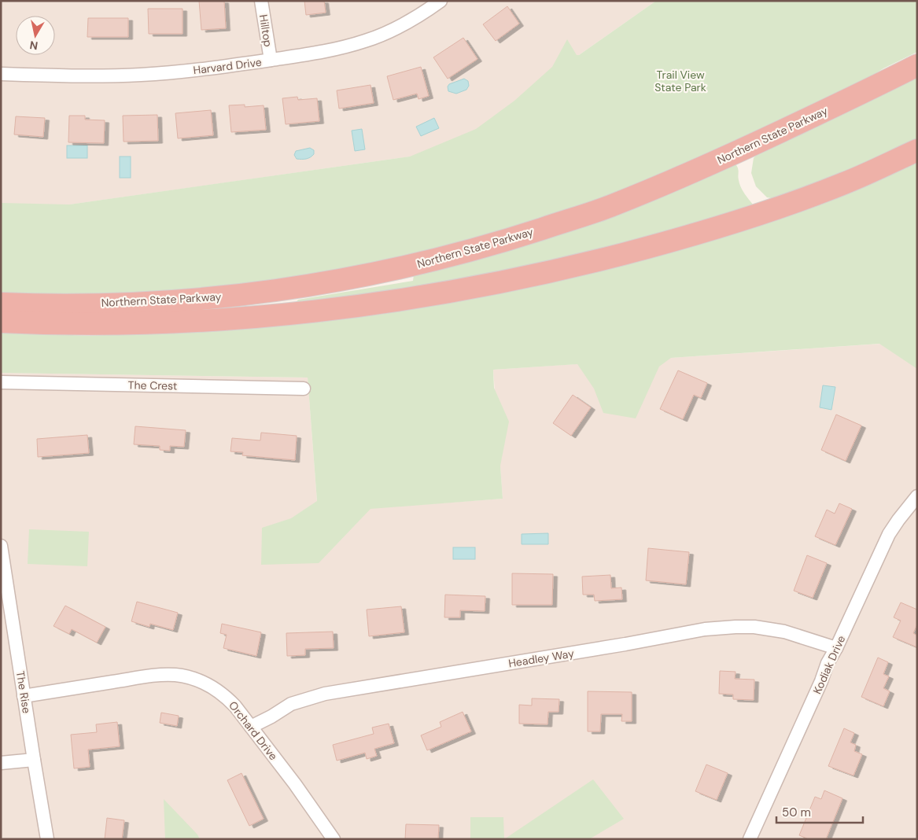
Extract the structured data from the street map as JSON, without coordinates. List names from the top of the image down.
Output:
{
  "streets": {
    "highway": ["Northern State Parkway"],
    "street": [
      "Hilltop",
      "Harvard Drive",
      "The Crest",
      "Headley Way",
      "Kodiak Drive",
      "The Rise",
      "Orchard Drive"
    ]
  },
  "crossings": [
    ["Hilltop", "Harvard Drive"],
    ["Headley Way", "Kodiak Drive"],
    ["Headley Way", "Orchard Drive"],
    ["The Rise", "Orchard Drive"]
  ],
  "parks": ["Trail View State Park"],
  "scale_bar": "50 m",
  "north": "bottom"
}
